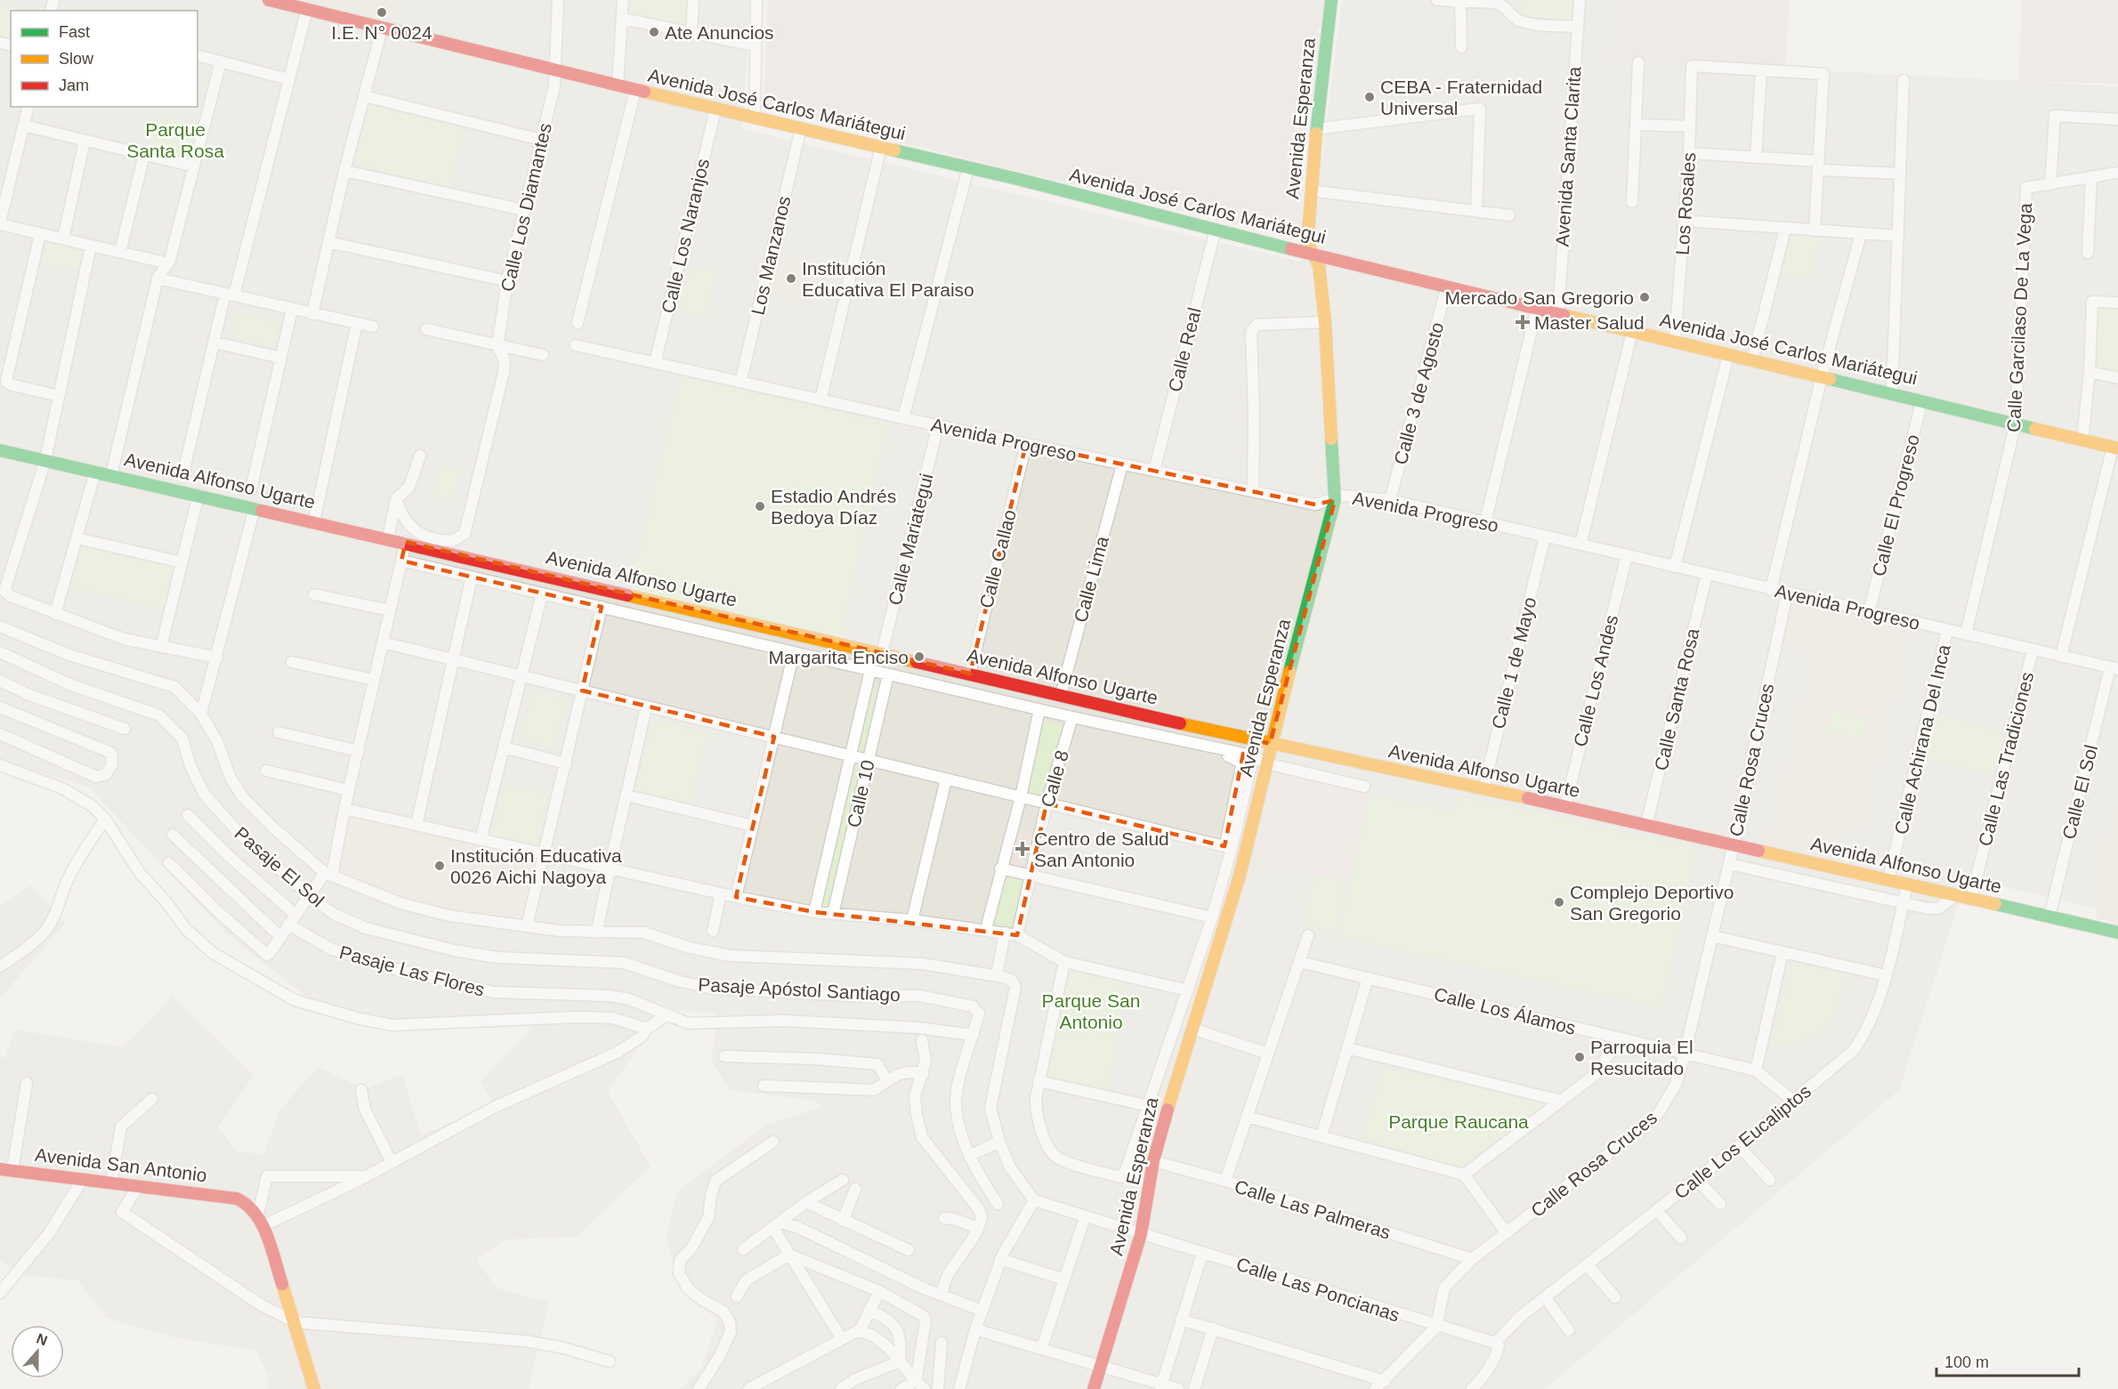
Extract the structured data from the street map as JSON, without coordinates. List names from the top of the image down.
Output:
{
  "streets": {
    "street": [
      "Avenida José Carlos Mariátegui",
      "Avenida Esperanza",
      "Avenida Santa Clarita",
      "Los Rosales",
      "Calle Los Diamantes",
      "Calle Los Naranjos",
      "Los Manzanos",
      "Calle Garcilaso De La Vega",
      "Calle Real",
      "Calle 3 de Agosto",
      "Avenida Progreso",
      "Avenida Alfonso Ugarte",
      "Calle El Progreso",
      "Calle Mariategui",
      "Calle Callao",
      "Calle Lima",
      "Calle 1 de Mayo",
      "Calle Los Andes",
      "Calle Santa Rosa",
      "Calle Achirana Del Inca",
      "Calle Las Tradiciones",
      "Calle Rosa Cruces",
      "Calle 8",
      "Calle El Sol",
      "Calle 10",
      "Pasaje El Sol",
      "Pasaje Las Flores",
      "Pasaje Apóstol Santiago",
      "Calle Los Álamos",
      "Calle Los Eucaliptos",
      "Avenida San Antonio",
      "Calle Las Palmeras",
      "Calle Las Poncianas"
    ]
  },
  "crossings": [
    ["Avenida José Carlos Mariátegui", "Avenida Esperanza"],
    ["Avenida José Carlos Mariátegui", "Avenida Santa Clarita"],
    ["Avenida José Carlos Mariátegui", "Los Rosales"],
    ["Avenida José Carlos Mariátegui", "Calle Los Diamantes"],
    ["Avenida José Carlos Mariátegui", "Calle Los Naranjos"],
    ["Avenida José Carlos Mariátegui", "Los Manzanos"],
    ["Avenida José Carlos Mariátegui", "Calle Garcilaso De La Vega"],
    ["Avenida José Carlos Mariátegui", "Calle Real"],
    ["Avenida José Carlos Mariátegui", "Calle 3 de Agosto"],
    ["Avenida José Carlos Mariátegui", "Calle El Progreso"],
    ["Avenida Esperanza", "Avenida Progreso"],
    ["Avenida Esperanza", "Avenida Alfonso Ugarte"],
    ["Avenida Esperanza", "Calle Las Palmeras"],
    ["Avenida Esperanza", "Calle Las Poncianas"],
    ["Calle Los Naranjos", "Avenida Progreso"],
    ["Los Manzanos", "Avenida Progreso"],
    ["Calle Garcilaso De La Vega", "Avenida Progreso"],
    ["Calle Real", "Avenida Progreso"],
    ["Calle 3 de Agosto", "Avenida Progreso"],
    ["Avenida Progreso", "Calle El Progreso"],
    ["Avenida Progreso", "Calle Mariategui"],
    ["Avenida Progreso", "Calle Callao"],
    ["Avenida Progreso", "Calle Lima"],
    ["Avenida Progreso", "Calle 1 de Mayo"],
    ["Avenida Progreso", "Calle Los Andes"],
    ["Avenida Progreso", "Calle Santa Rosa"],
    ["Avenida Progreso", "Calle Achirana Del Inca"],
    ["Avenida Progreso", "Calle Las Tradiciones"],
    ["Avenida Progreso", "Calle Rosa Cruces"],
    ["Avenida Progreso", "Calle El Sol"],
    ["Avenida Alfonso Ugarte", "Calle Mariategui"],
    ["Avenida Alfonso Ugarte", "Calle Callao"],
    ["Avenida Alfonso Ugarte", "Calle Lima"],
    ["Avenida Alfonso Ugarte", "Calle 1 de Mayo"],
    ["Avenida Alfonso Ugarte", "Calle Los Andes"],
    ["Avenida Alfonso Ugarte", "Calle Santa Rosa"],
    ["Avenida Alfonso Ugarte", "Calle Achirana Del Inca"],
    ["Avenida Alfonso Ugarte", "Calle Las Tradiciones"],
    ["Avenida Alfonso Ugarte", "Calle Rosa Cruces"],
    ["Avenida Alfonso Ugarte", "Calle 8"],
    ["Avenida Alfonso Ugarte", "Calle El Sol"],
    ["Avenida Alfonso Ugarte", "Calle 10"],
    ["Avenida Alfonso Ugarte", "Calle Los Eucaliptos"],
    ["Calle Rosa Cruces", "Calle Los Álamos"],
    ["Calle Rosa Cruces", "Calle Las Palmeras"],
    ["Calle Rosa Cruces", "Calle Las Poncianas"],
    ["Pasaje El Sol", "Pasaje Apóstol Santiago"],
    ["Pasaje Las Flores", "Pasaje Apóstol Santiago"],
    ["Calle Los Álamos", "Calle Los Eucaliptos"],
    ["Calle Los Eucaliptos", "Calle Las Poncianas"]
  ],
  "parks": ["Parque Santa Rosa", "Parque San Antonio", "Parque Raucana"],
  "places": {
    "other": [
      "I.E. N° 0024",
      "Ate Anuncios",
      "CEBA - Fraternidad Universal",
      "Institución Educativa El Paraiso",
      "Mercado San Gregorio",
      "Estadio Andrés Bedoya Díaz",
      "Margarita Enciso",
      "Institución Educativa 0026 Aichi Nagoya",
      "Complejo Deportivo San Gregorio",
      "Parroquia El Resucitado"
    ],
    "health": ["Master Salud", "Centro de Salud San Antonio"]
  },
  "legend": ["Fast", "Slow", "Jam"],
  "scale_bar": "100 m",
  "north": "top"
}
